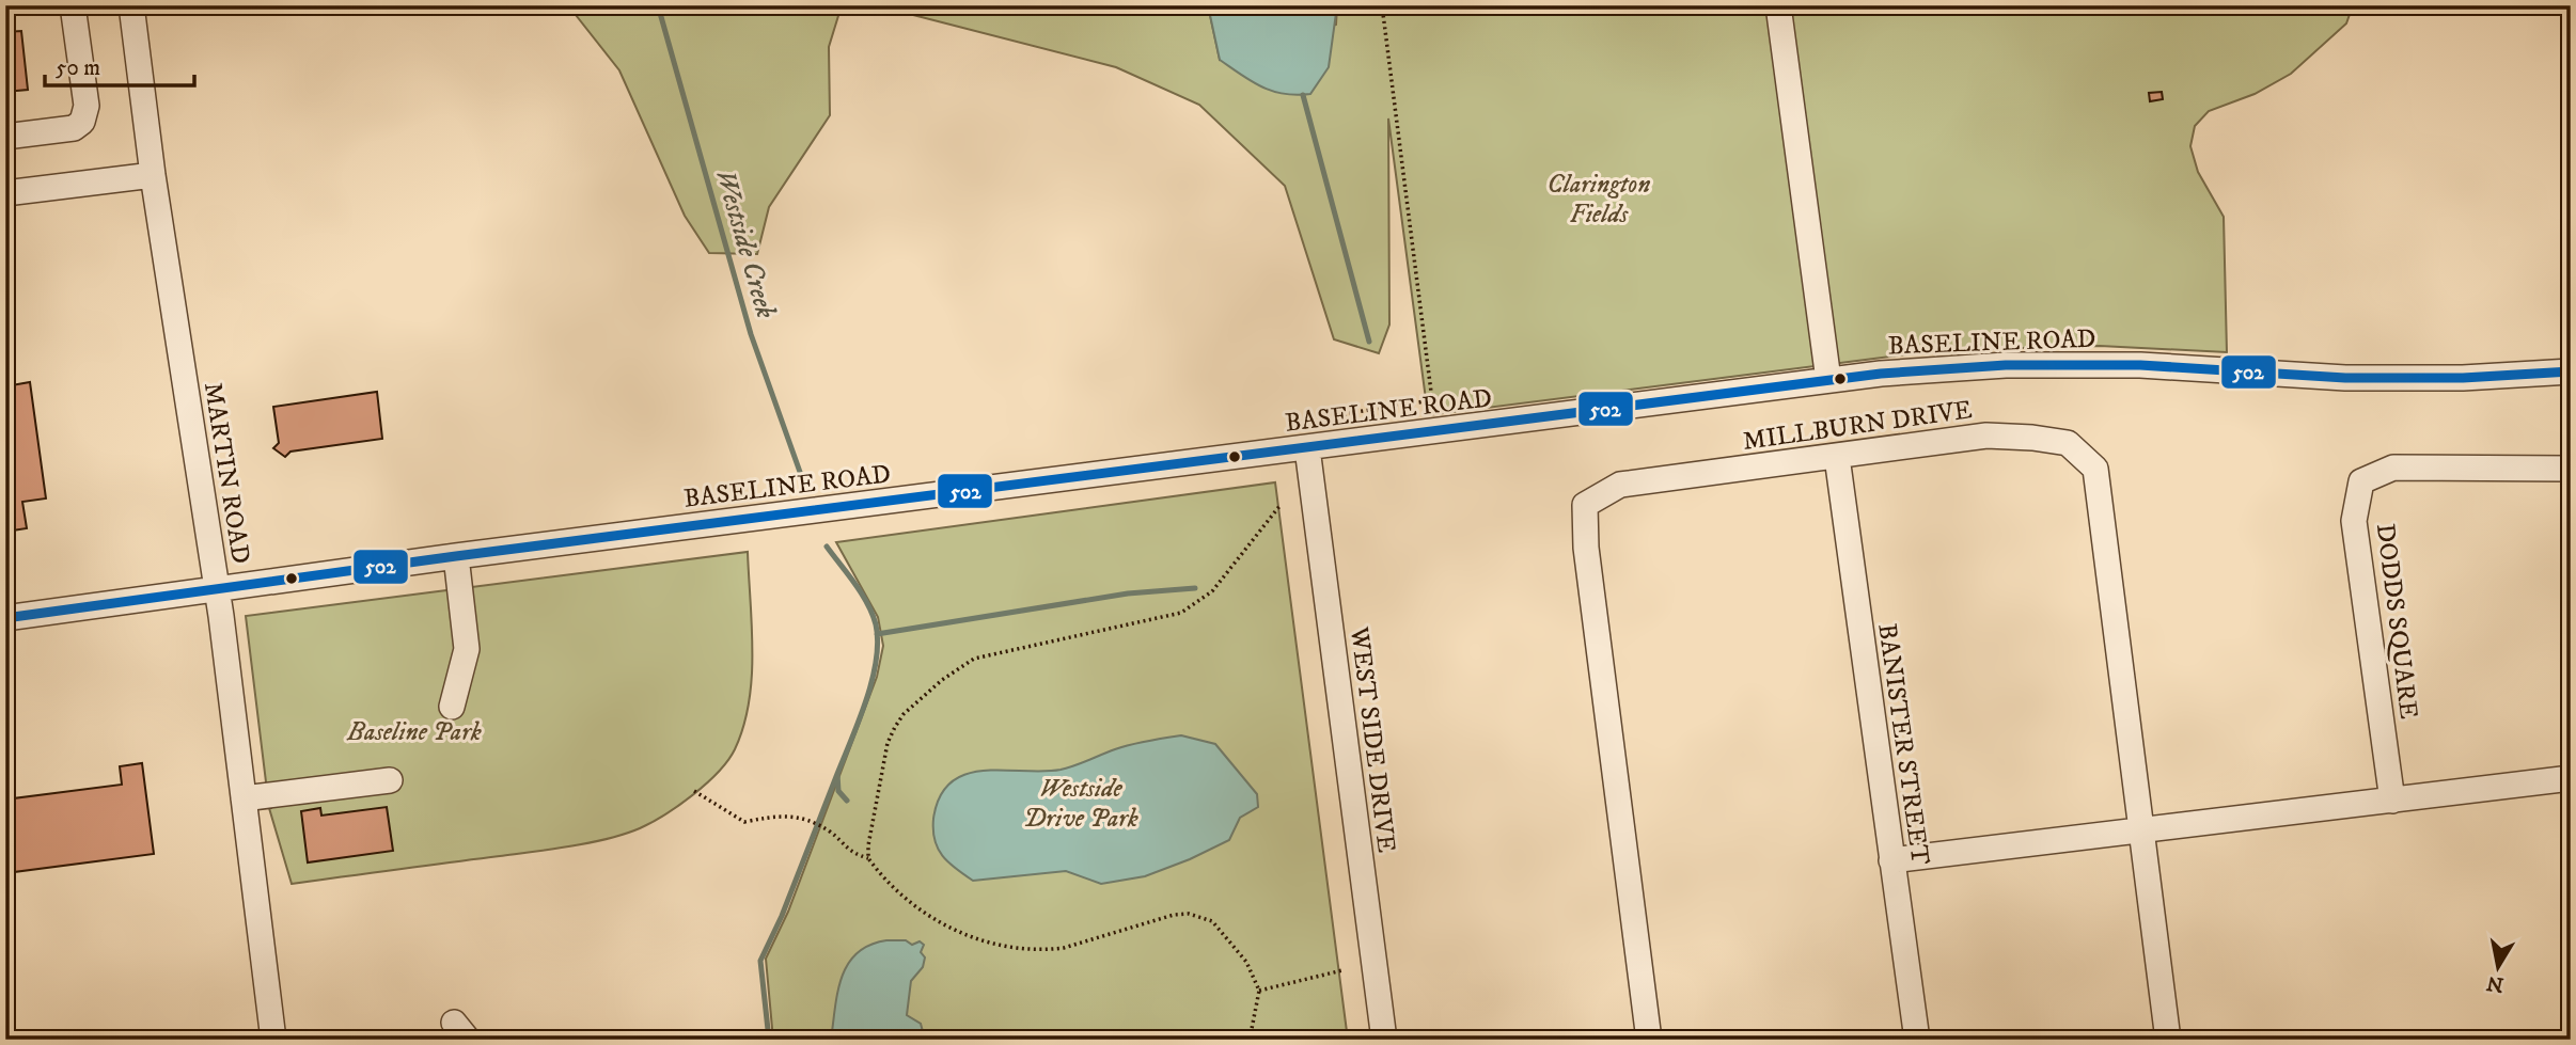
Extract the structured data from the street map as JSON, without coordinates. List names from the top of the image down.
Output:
{
  "streets": {
    "street": [
      "BASELINE ROAD",
      "MILLBURN DRIVE",
      "MARTIN ROAD",
      "DODDS SQUARE",
      "WEST SIDE DRIVE",
      "BANISTER STREET"
    ]
  },
  "crossings": [
    ["BASELINE ROAD", "MARTIN ROAD"],
    ["BASELINE ROAD", "WEST SIDE DRIVE"],
    ["MILLBURN DRIVE", "BANISTER STREET"]
  ],
  "water": ["Westside Creek"],
  "parks": ["Clarington Fields", "Baseline Park", "Westside Drive Park"],
  "lines": ["transit line 502"],
  "scale_bar": "50 m",
  "north": "bottom"
}
